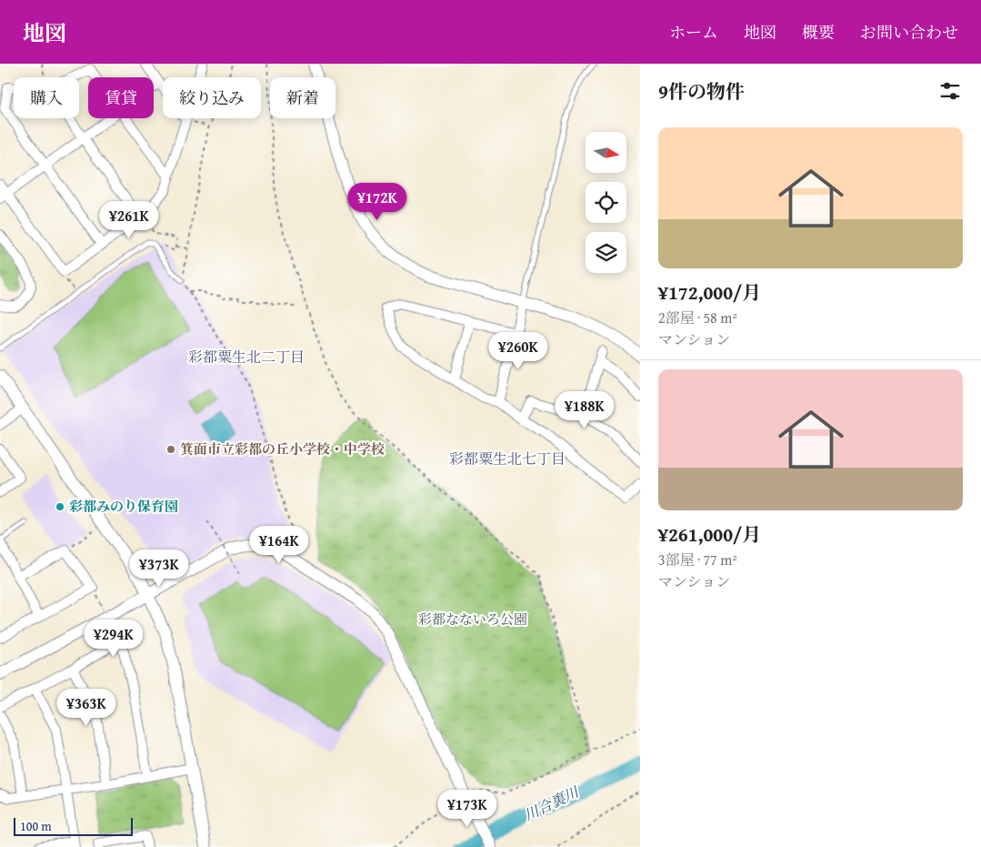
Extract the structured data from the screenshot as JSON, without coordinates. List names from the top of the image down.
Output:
{
  "districts": ["彩都粟生北二丁目", "彩都粟生北七丁目"],
  "water": ["川合裏川"],
  "parks": ["彩都なないろ公園"],
  "places": ["箕面市立彩都の丘小学校・中学校", "彩都みのり保育園"],
  "scale_bar": "100 m",
  "north": "right",
  "page": {
    "header": "地図",
    "nav": [
      "ホーム",
      "地図",
      "概要",
      "お問い合わせ"
    ],
    "heading": "9件の物件",
    "chip": [
      "購入",
      "賃貸",
      "絞り込み",
      "新着"
    ],
    "list": [
      {
        "name": "¥172,000/月",
        "note": "2部屋 · 58 m² · マンション"
      },
      {
        "name": "¥261,000/月",
        "note": "3部屋 · 77 m² · マンション"
      }
    ],
    "price": [
      "¥172K",
      "¥261K",
      "¥260K",
      "¥188K",
      "¥164K",
      "¥373K",
      "¥294K",
      "¥363K",
      "¥173K"
    ],
    "scale": "100 m"
  }
}
